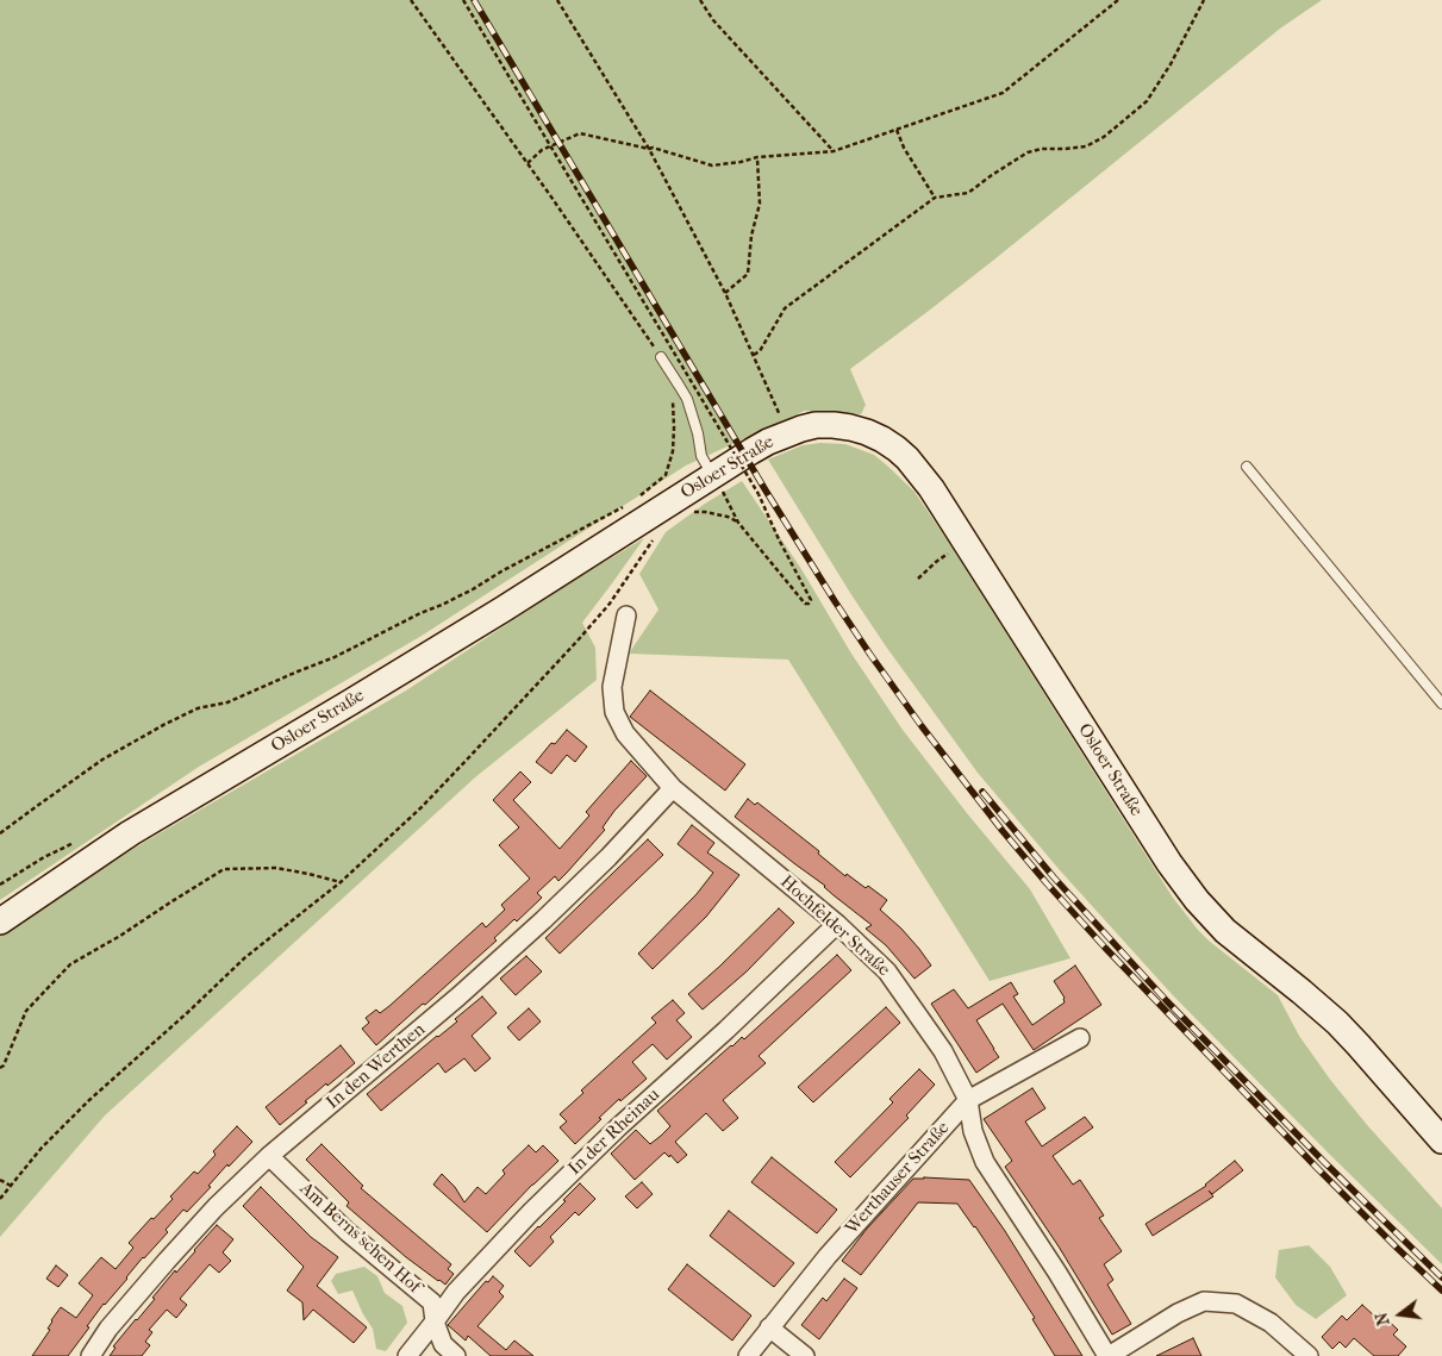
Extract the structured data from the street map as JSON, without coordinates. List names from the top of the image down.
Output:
{
  "streets": {
    "main road": ["Osloer Straße"],
    "street": [
      "Hochfelder Straße",
      "In den Werthen",
      "In der Rheinau",
      "Werthauser Straße",
      "Am Berns'schen Hof"
    ]
  },
  "crossings": [
    ["Hochfelder Straße", "In den Werthen"],
    ["Hochfelder Straße", "In der Rheinau"],
    ["Hochfelder Straße", "Werthauser Straße"],
    ["In den Werthen", "Am Berns'schen Hof"],
    ["In der Rheinau", "Am Berns'schen Hof"]
  ],
  "north": "left"
}
